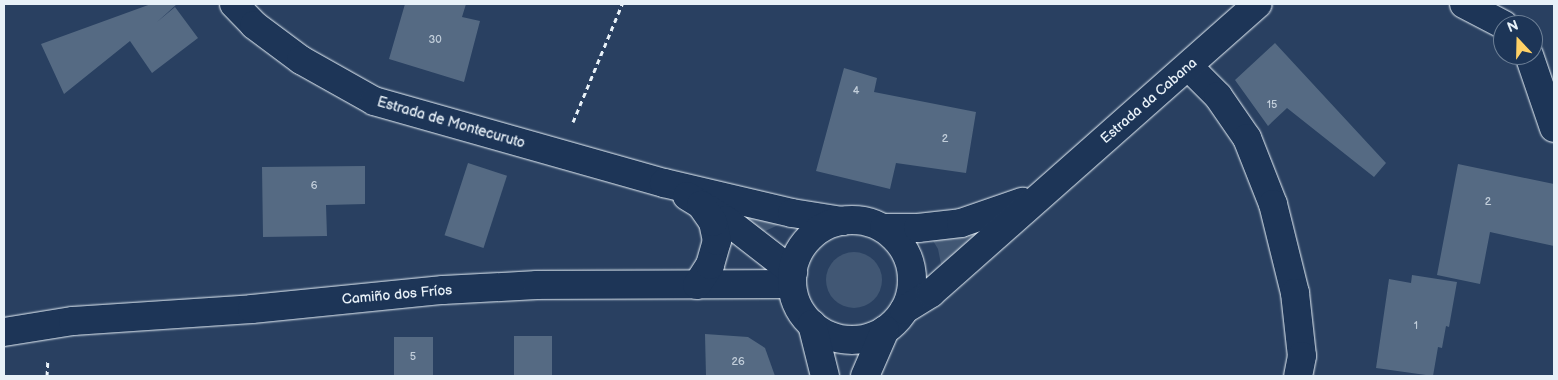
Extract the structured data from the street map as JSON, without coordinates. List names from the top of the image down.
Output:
{
  "streets": {
    "main road": ["Estrada da Cabana", "Estrada de Montecuruto", "Camiño dos Fríos"]
  },
  "crossings": [
    ["Estrada da Cabana", "Estrada de Montecuruto"],
    ["Estrada da Cabana", "Camiño dos Fríos"],
    ["Estrada de Montecuruto", "Camiño dos Fríos"]
  ],
  "house_numbers": [
    "30",
    "4",
    "15",
    "2",
    "6",
    "2",
    "1",
    "5",
    "26"
  ],
  "north": "top"
}
